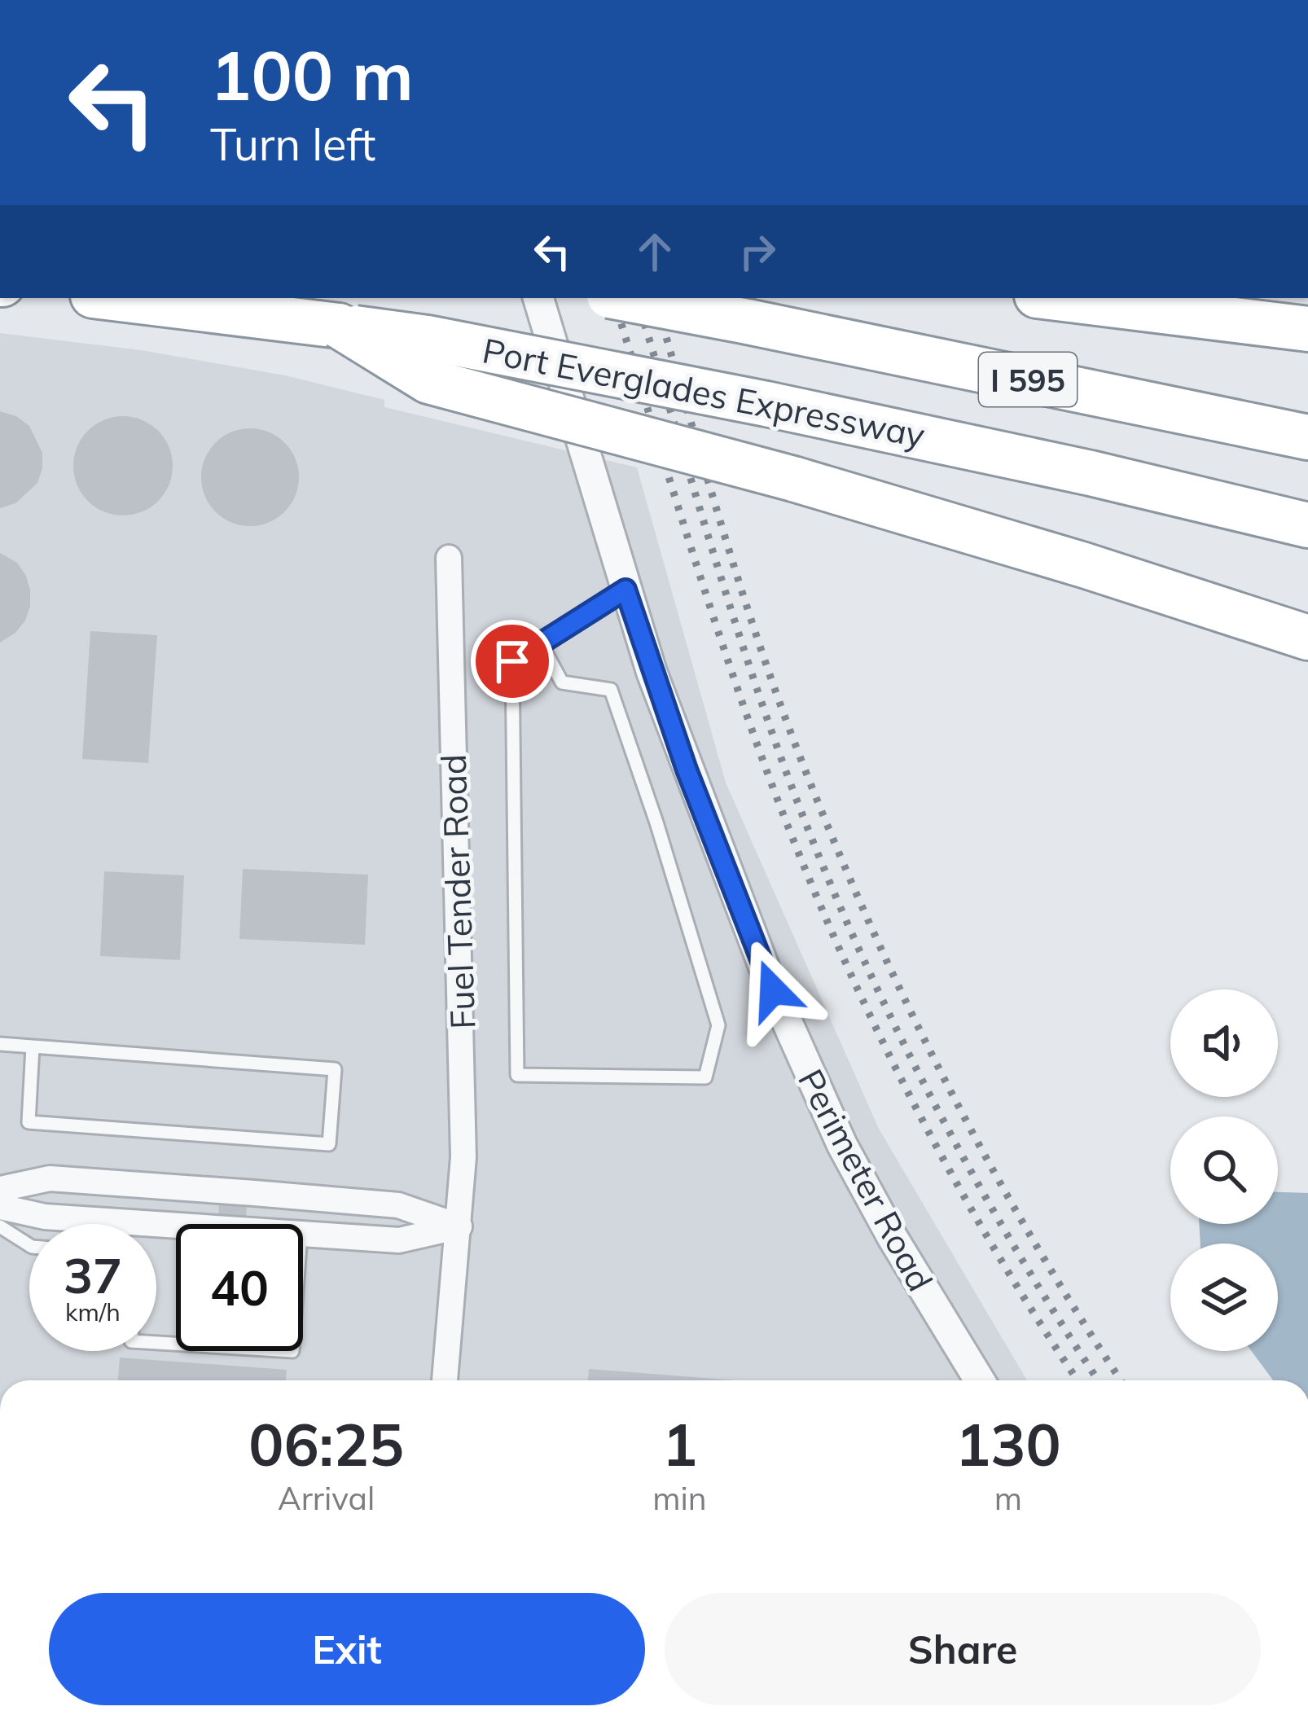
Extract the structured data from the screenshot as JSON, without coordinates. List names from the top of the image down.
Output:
{
  "streets": {
    "highway": ["I 595", "Port Everglades Expressway"],
    "street": ["Fuel Tender Road", "Perimeter Road"]
  },
  "page": {
    "turn": ["100 m", "Turn left"],
    "speed": "37 km/h",
    "limit": "40",
    "eta": [
      "06:25",
      "Arrival",
      "1",
      "min",
      "130",
      "m"
    ],
    "buttons": ["Exit", "Share"]
  }
}
